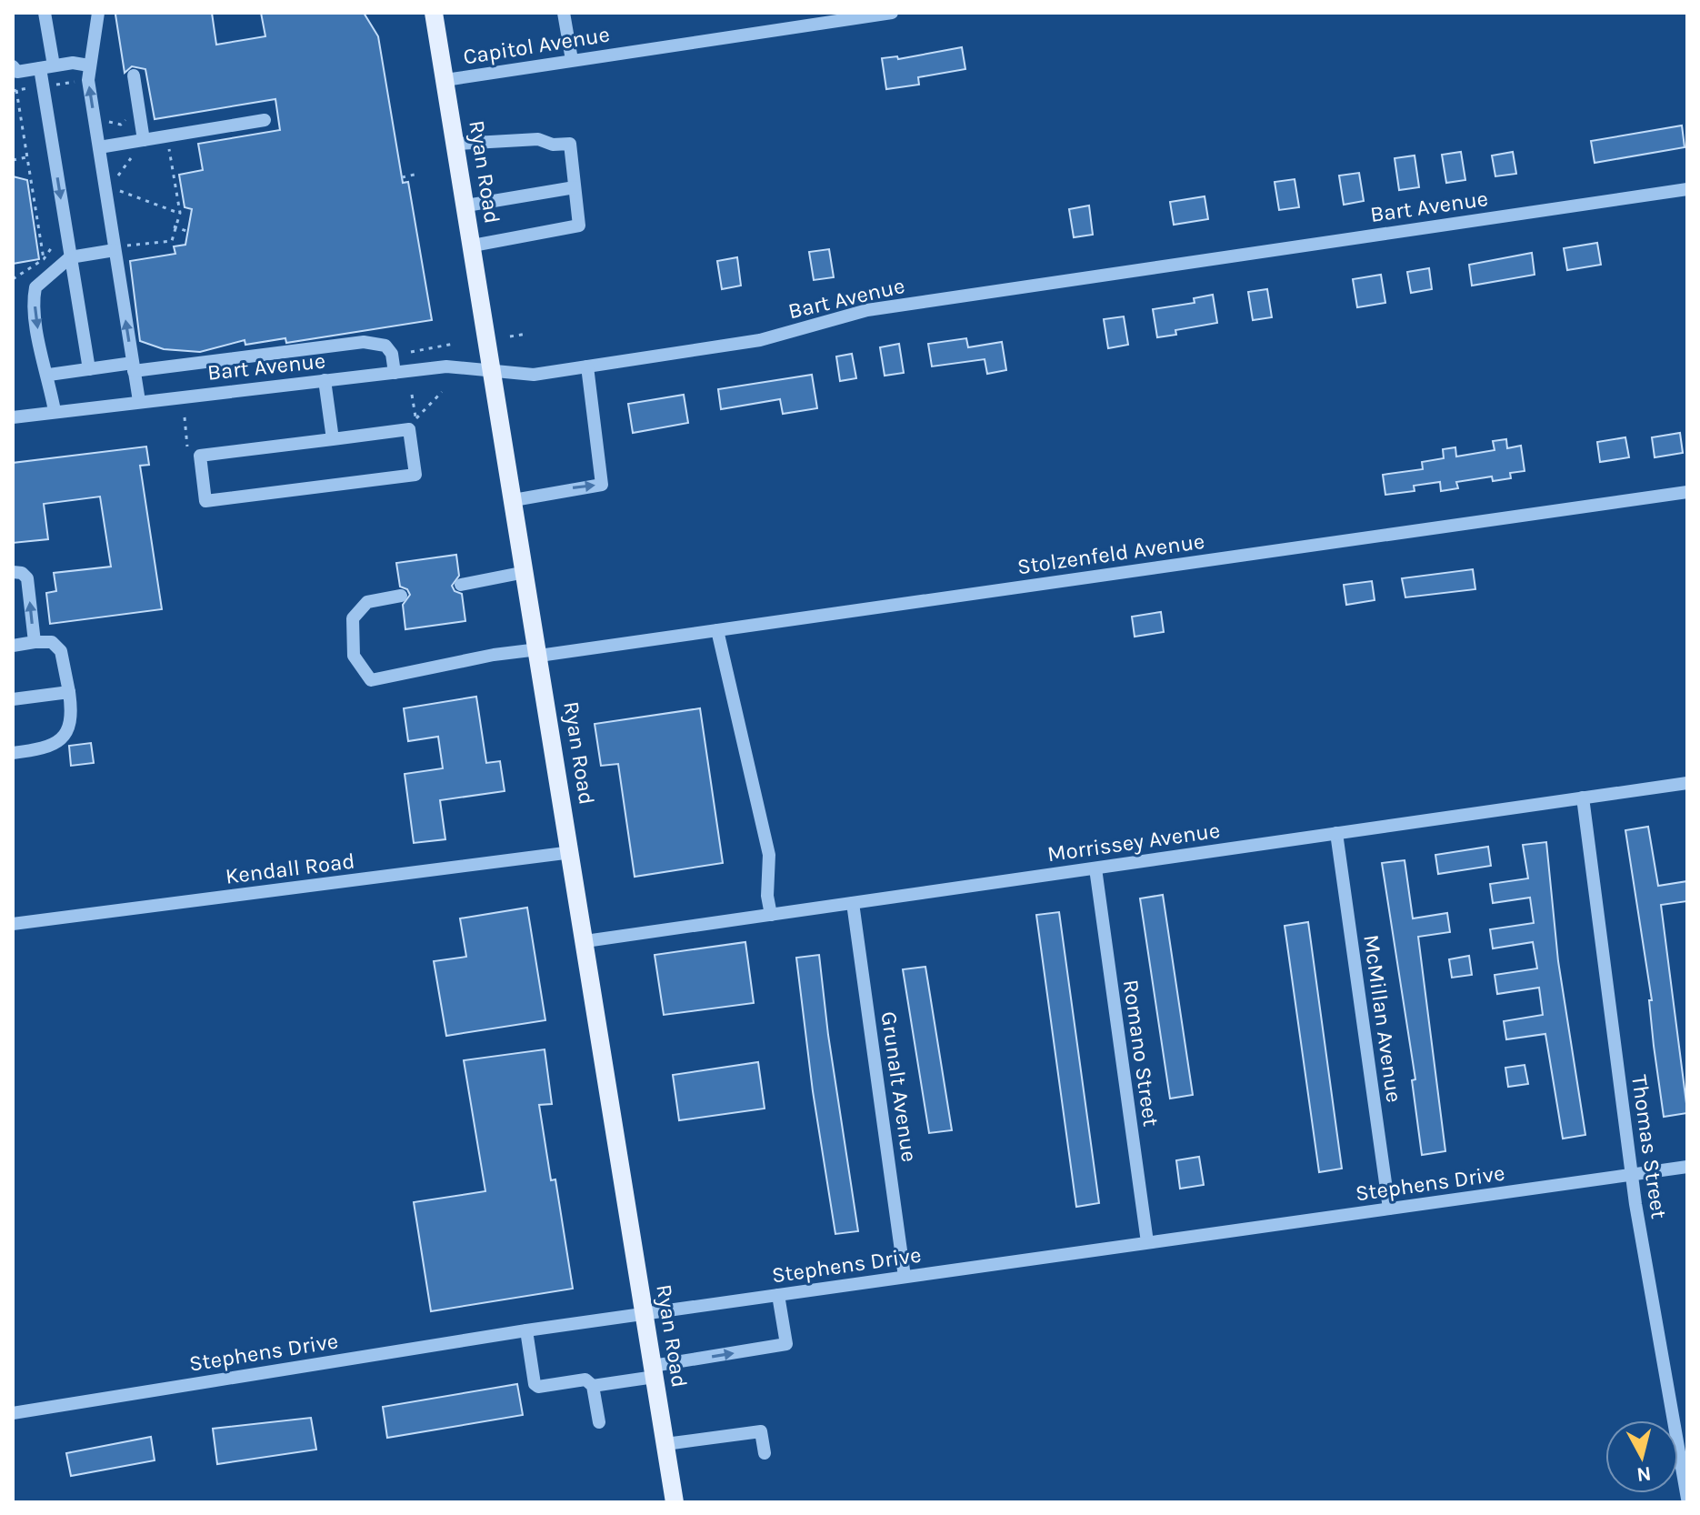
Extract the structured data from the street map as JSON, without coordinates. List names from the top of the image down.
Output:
{
  "streets": {
    "main road": ["Ryan Road"],
    "street": [
      "Capitol Avenue",
      "Bart Avenue",
      "Stolzenfeld Avenue",
      "Morrissey Avenue",
      "Kendall Road",
      "McMillan Avenue",
      "Romano Street",
      "Grunalt Avenue",
      "Thomas Street",
      "Stephens Drive"
    ]
  },
  "crossings": [
    ["Capitol Avenue", "Ryan Road"],
    ["Ryan Road", "Bart Avenue"],
    ["Ryan Road", "Stolzenfeld Avenue"],
    ["Ryan Road", "Morrissey Avenue"],
    ["Ryan Road", "Kendall Road"],
    ["Ryan Road", "Stephens Drive"],
    ["Morrissey Avenue", "McMillan Avenue"],
    ["Morrissey Avenue", "Romano Street"],
    ["Morrissey Avenue", "Grunalt Avenue"],
    ["Morrissey Avenue", "Thomas Street"],
    ["McMillan Avenue", "Stephens Drive"],
    ["Romano Street", "Stephens Drive"],
    ["Grunalt Avenue", "Stephens Drive"],
    ["Thomas Street", "Stephens Drive"]
  ],
  "north": "bottom"
}
